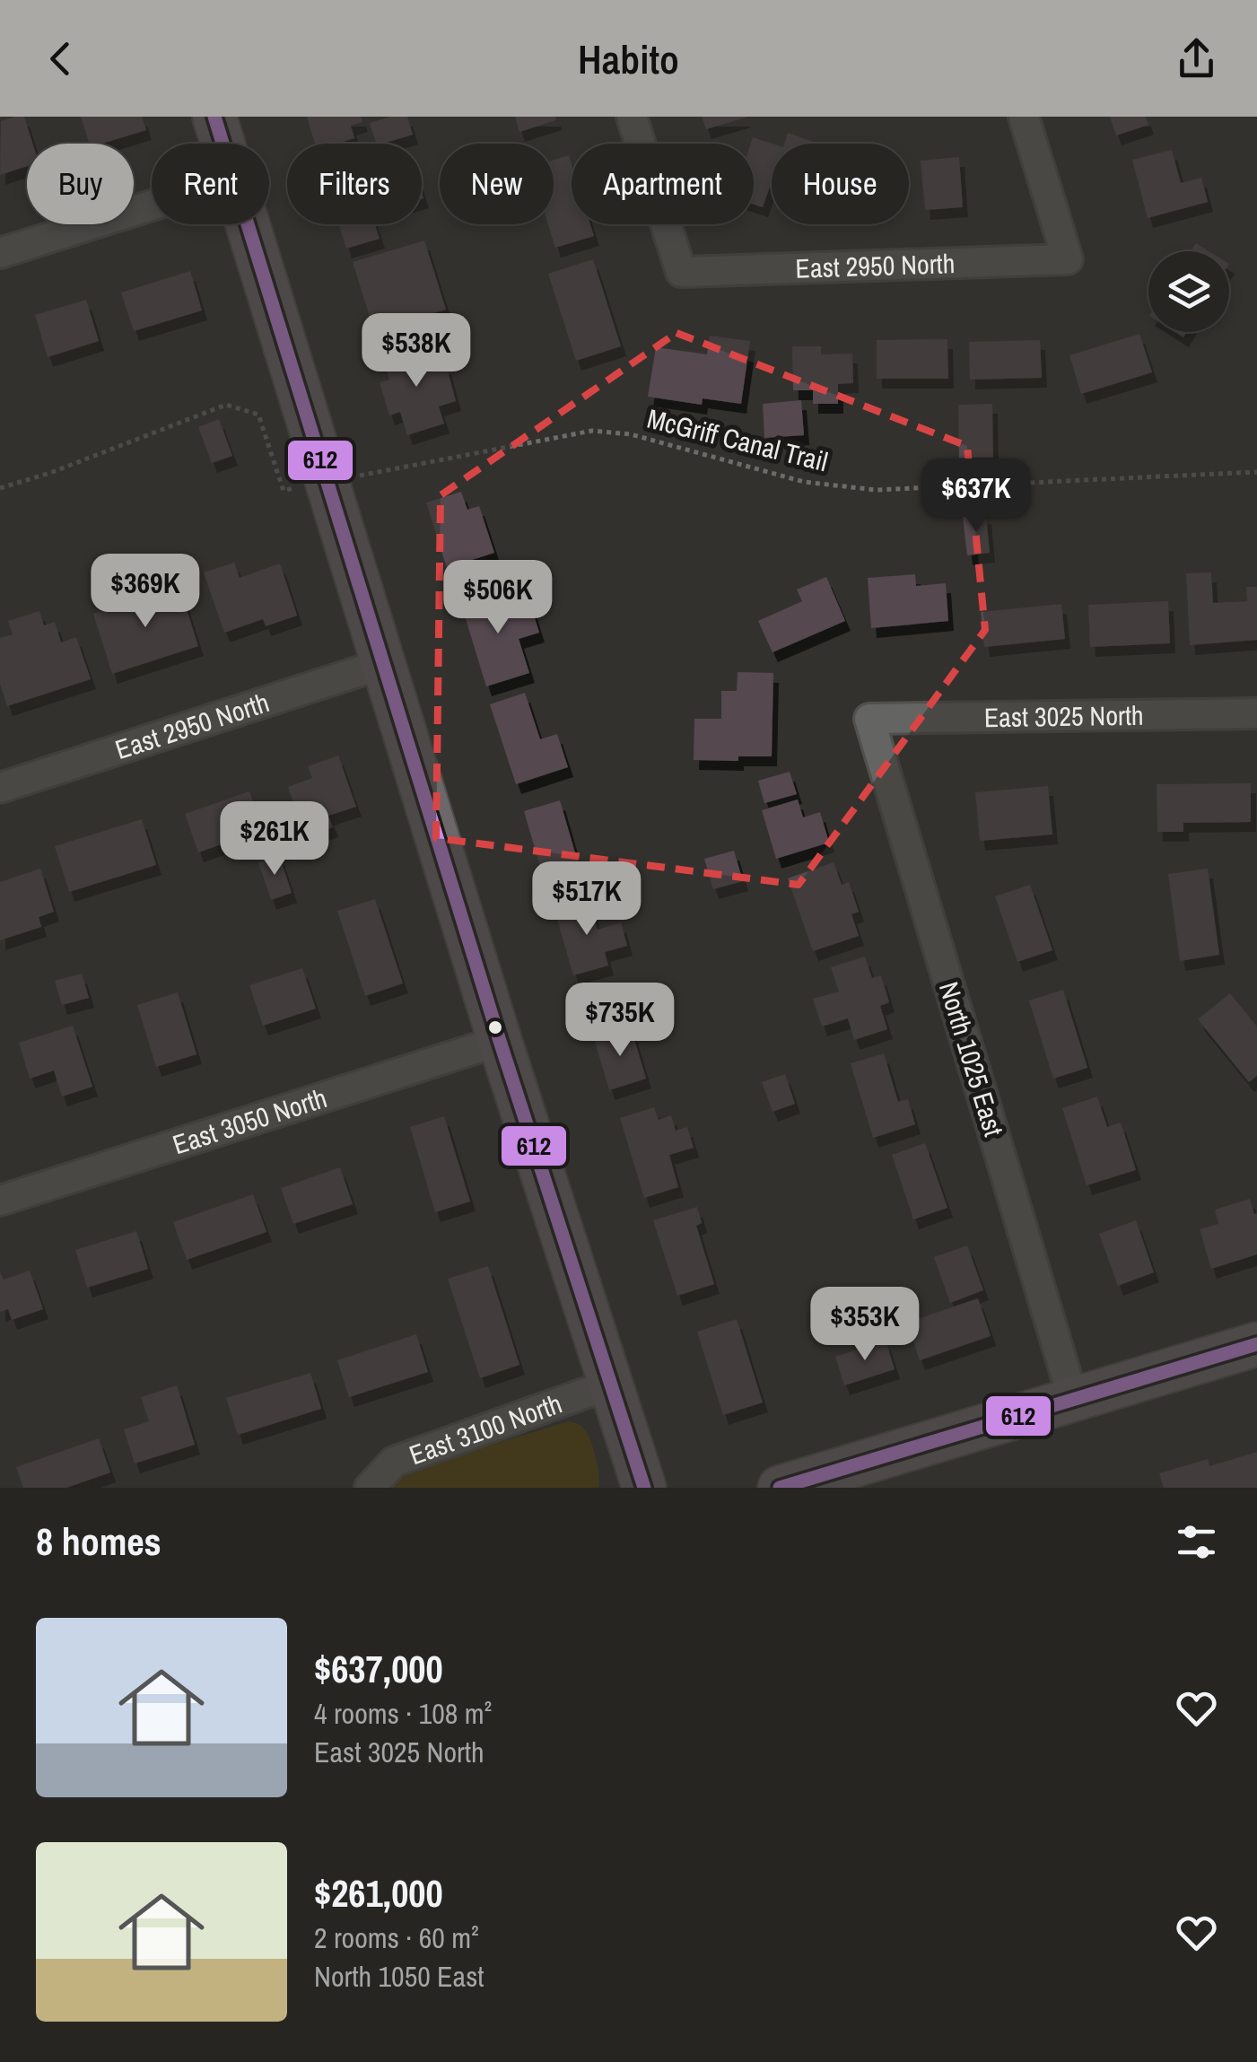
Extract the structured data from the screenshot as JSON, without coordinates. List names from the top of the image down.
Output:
{
  "streets": {
    "street": [
      "East 2950 North",
      "East 3025 North",
      "North 1025 East",
      "East 3050 North",
      "East 3100 North"
    ],
    "path": ["McGriff Canal Trail"]
  },
  "crossings": [
    ["East 3025 North", "North 1025 East"]
  ],
  "lines": ["transit line 612"],
  "page": {
    "header": "Habito",
    "chip": [
      "Buy",
      "Rent",
      "Filters",
      "New",
      "Apartment",
      "House"
    ],
    "price": [
      "$538K",
      "$637K",
      "$369K",
      "$506K",
      "$261K",
      "$517K",
      "$735K",
      "$353K"
    ],
    "heading": "8 homes",
    "list": [
      {
        "name": "$637,000",
        "note": "4 rooms · 108 m² · East 3025 North"
      },
      {
        "name": "$261,000",
        "note": "2 rooms · 60 m² · North 1050 East"
      }
    ]
  }
}
